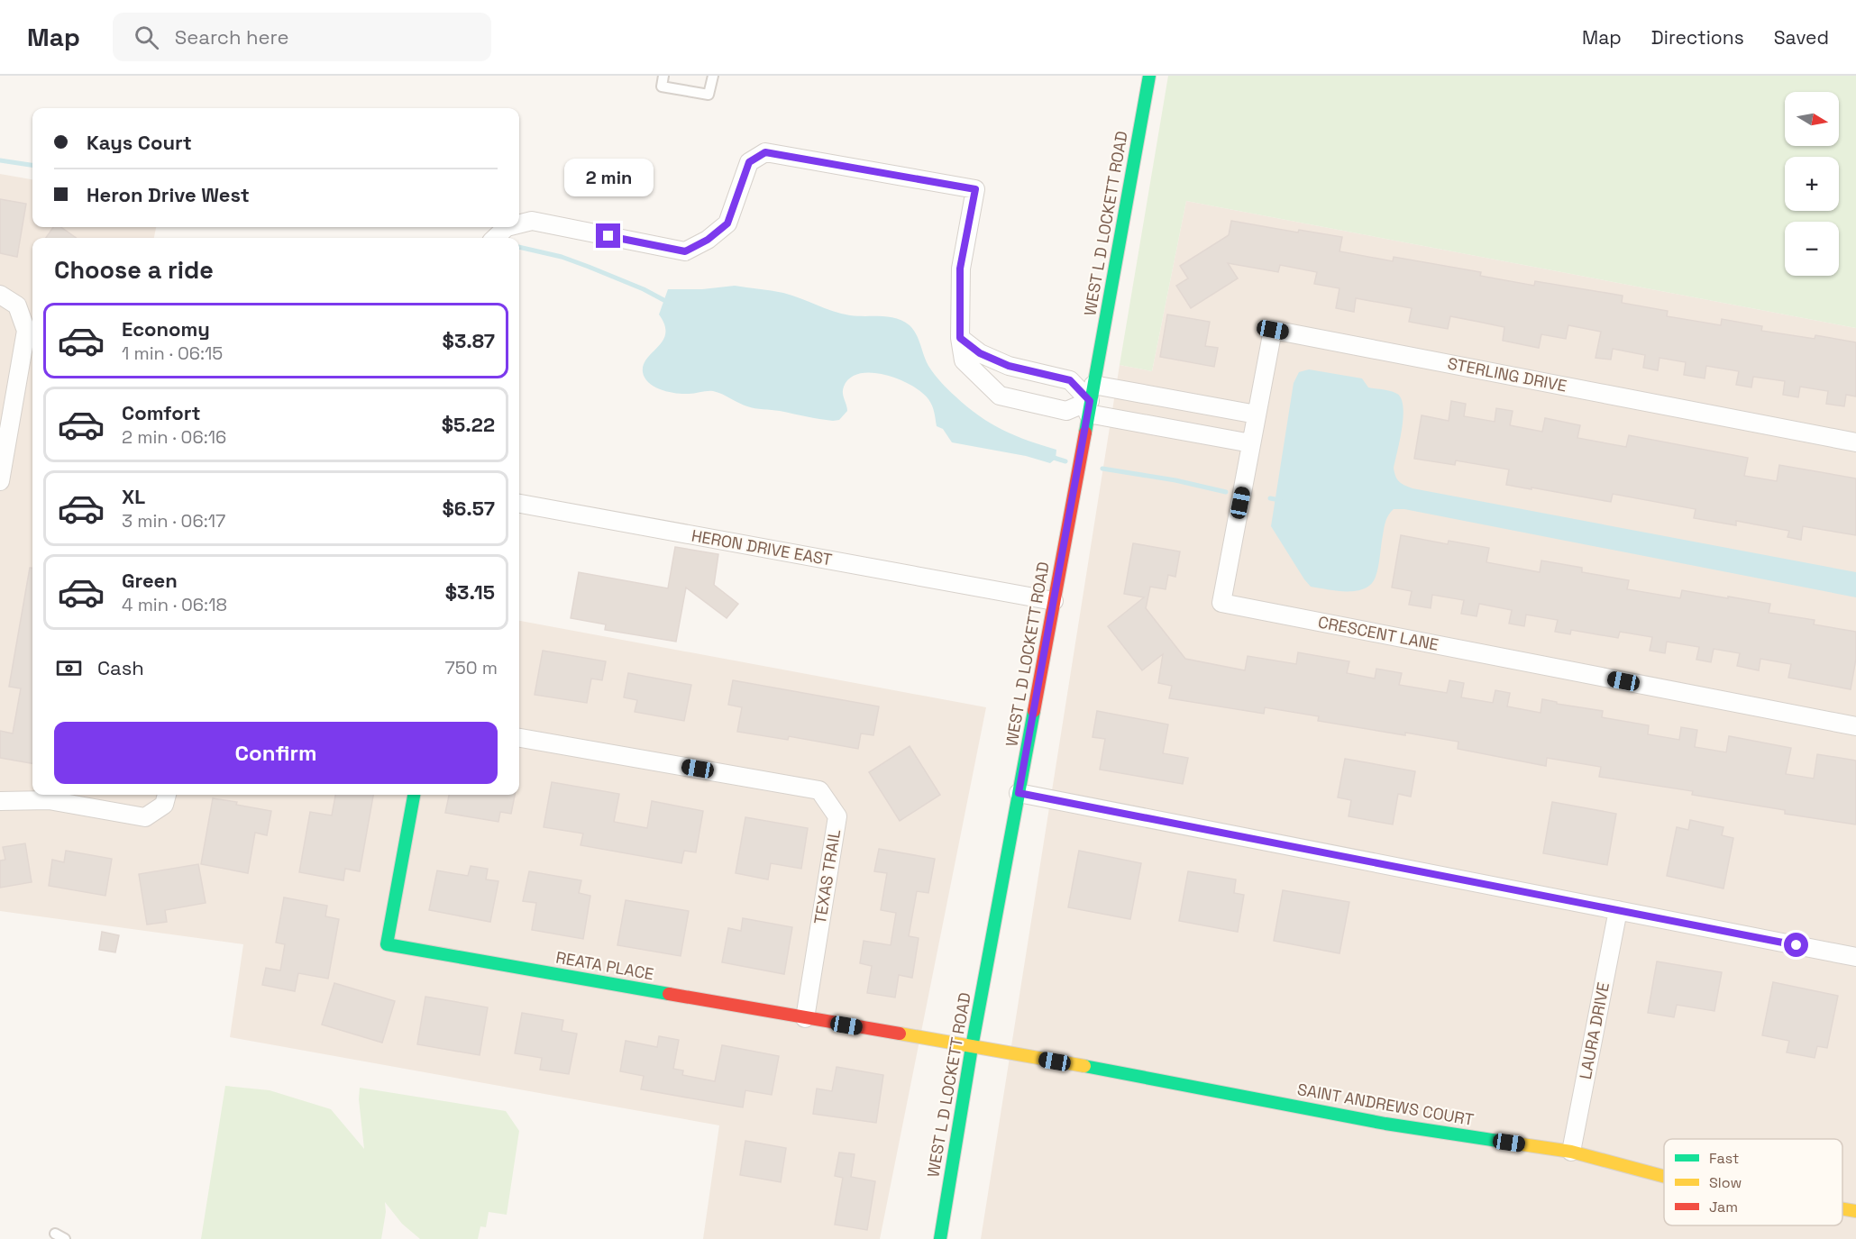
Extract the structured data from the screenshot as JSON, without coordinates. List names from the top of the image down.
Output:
{
  "streets": {
    "street": [
      "WEST L D LOCKETT ROAD",
      "STERLING DRIVE",
      "HERON DRIVE EAST",
      "CRESCENT LANE",
      "TEXAS TRAIL",
      "REATA PLACE",
      "LAURA DRIVE",
      "SAINT ANDREWS COURT"
    ]
  },
  "crossings": [
    ["WEST L D LOCKETT ROAD", "HERON DRIVE EAST"],
    ["WEST L D LOCKETT ROAD", "REATA PLACE"],
    ["WEST L D LOCKETT ROAD", "SAINT ANDREWS COURT"],
    ["STERLING DRIVE", "CRESCENT LANE"],
    ["TEXAS TRAIL", "REATA PLACE"],
    ["REATA PLACE", "SAINT ANDREWS COURT"],
    ["LAURA DRIVE", "SAINT ANDREWS COURT"]
  ],
  "legend": ["Fast", "Slow", "Jam"],
  "north": "right",
  "page": {
    "header": "Map",
    "search": "Search here",
    "nav": ["Map", "Directions", "Saved"],
    "map_buttons": ["+", "−"],
    "banner": ["Kays Court", "Heron Drive West"],
    "bubble": "2 min",
    "heading": "Choose a ride",
    "list": [
      {
        "name": "Economy",
        "note": "1 min · 06:15",
        "value": "$3.87"
      },
      {
        "name": "Comfort",
        "note": "2 min · 06:16",
        "value": "$5.22"
      },
      {
        "name": "XL",
        "note": "3 min · 06:17",
        "value": "$6.57"
      },
      {
        "name": "Green",
        "note": "4 min · 06:18",
        "value": "$3.15"
      }
    ],
    "pay": ["Cash", "750 m"],
    "buttons": "Confirm"
  }
}
